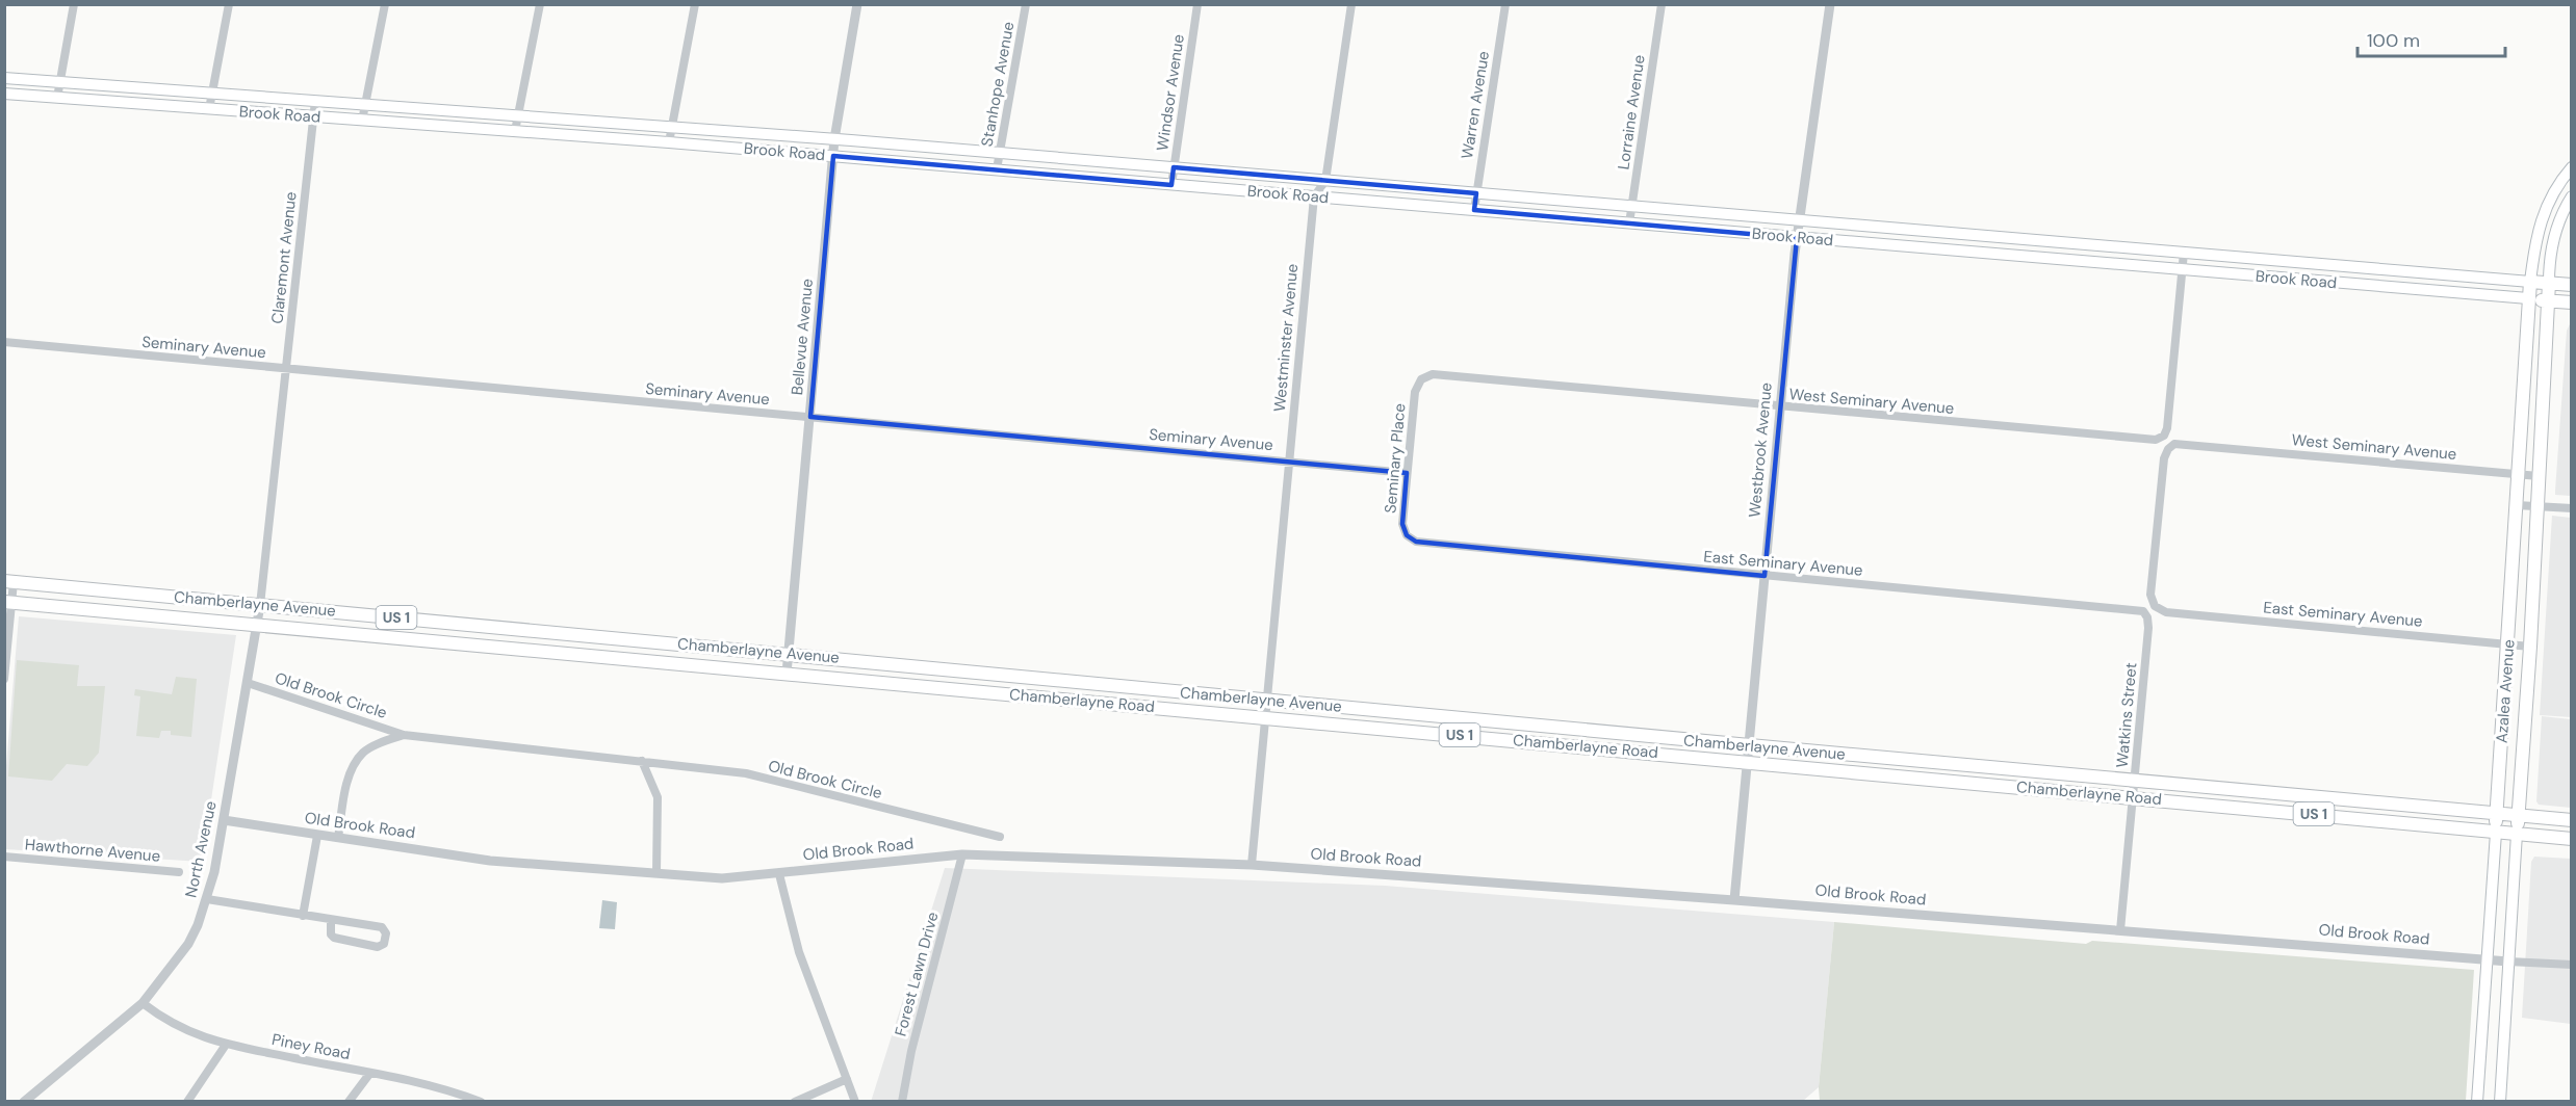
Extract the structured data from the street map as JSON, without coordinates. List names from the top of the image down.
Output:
{
  "streets": {
    "main road": [
      "Brook Road",
      "Chamberlayne Avenue",
      "US 1",
      "Azalea Avenue",
      "Chamberlayne Road"
    ],
    "street": [
      "Stanhope Avenue",
      "Windsor Avenue",
      "Warren Avenue",
      "Lorraine Avenue",
      "Claremont Avenue",
      "Bellevue Avenue",
      "Westminster Avenue",
      "Seminary Avenue",
      "West Seminary Avenue",
      "Westbrook Avenue",
      "Seminary Place",
      "East Seminary Avenue",
      "Old Brook Circle",
      "Watkins Street",
      "Old Brook Road",
      "North Avenue",
      "Hawthorne Avenue",
      "Forest Lawn Drive",
      "Piney Road"
    ]
  },
  "crossings": [
    ["Stanhope Avenue", "Brook Road"],
    ["Windsor Avenue", "Brook Road"],
    ["Warren Avenue", "Brook Road"],
    ["Lorraine Avenue", "Brook Road"],
    ["Brook Road", "Claremont Avenue"],
    ["Brook Road", "Bellevue Avenue"],
    ["Brook Road", "Westminster Avenue"],
    ["Brook Road", "West Seminary Avenue"],
    ["Brook Road", "Westbrook Avenue"],
    ["Brook Road", "Azalea Avenue"],
    ["Claremont Avenue", "Seminary Avenue"],
    ["Claremont Avenue", "Chamberlayne Avenue"],
    ["Claremont Avenue", "North Avenue"],
    ["Bellevue Avenue", "Seminary Avenue"],
    ["Bellevue Avenue", "Chamberlayne Avenue"],
    ["Bellevue Avenue", "Chamberlayne Road"],
    ["Westminster Avenue", "Seminary Avenue"],
    ["Westminster Avenue", "Chamberlayne Avenue"],
    ["Westminster Avenue", "Chamberlayne Road"],
    ["Westminster Avenue", "Old Brook Road"],
    ["Seminary Avenue", "Seminary Place"],
    ["West Seminary Avenue", "Westbrook Avenue"],
    ["West Seminary Avenue", "Seminary Place"],
    ["West Seminary Avenue", "East Seminary Avenue"],
    ["West Seminary Avenue", "Azalea Avenue"],
    ["Westbrook Avenue", "East Seminary Avenue"],
    ["Westbrook Avenue", "Chamberlayne Avenue"],
    ["Westbrook Avenue", "Chamberlayne Road"],
    ["Westbrook Avenue", "Old Brook Road"],
    ["Seminary Place", "East Seminary Avenue"],
    ["East Seminary Avenue", "Azalea Avenue"],
    ["East Seminary Avenue", "Watkins Street"],
    ["Chamberlayne Avenue", "Azalea Avenue"],
    ["Chamberlayne Avenue", "Chamberlayne Road"],
    ["Chamberlayne Avenue", "Watkins Street"],
    ["Chamberlayne Avenue", "North Avenue"],
    ["Azalea Avenue", "Chamberlayne Road"],
    ["Azalea Avenue", "Old Brook Road"],
    ["Old Brook Circle", "Old Brook Road"],
    ["Old Brook Circle", "North Avenue"],
    ["Chamberlayne Road", "Watkins Street"],
    ["Watkins Street", "Old Brook Road"],
    ["Old Brook Road", "North Avenue"],
    ["Old Brook Road", "Forest Lawn Drive"],
    ["North Avenue", "Piney Road"]
  ],
  "scale_bar": "100 m"
}
